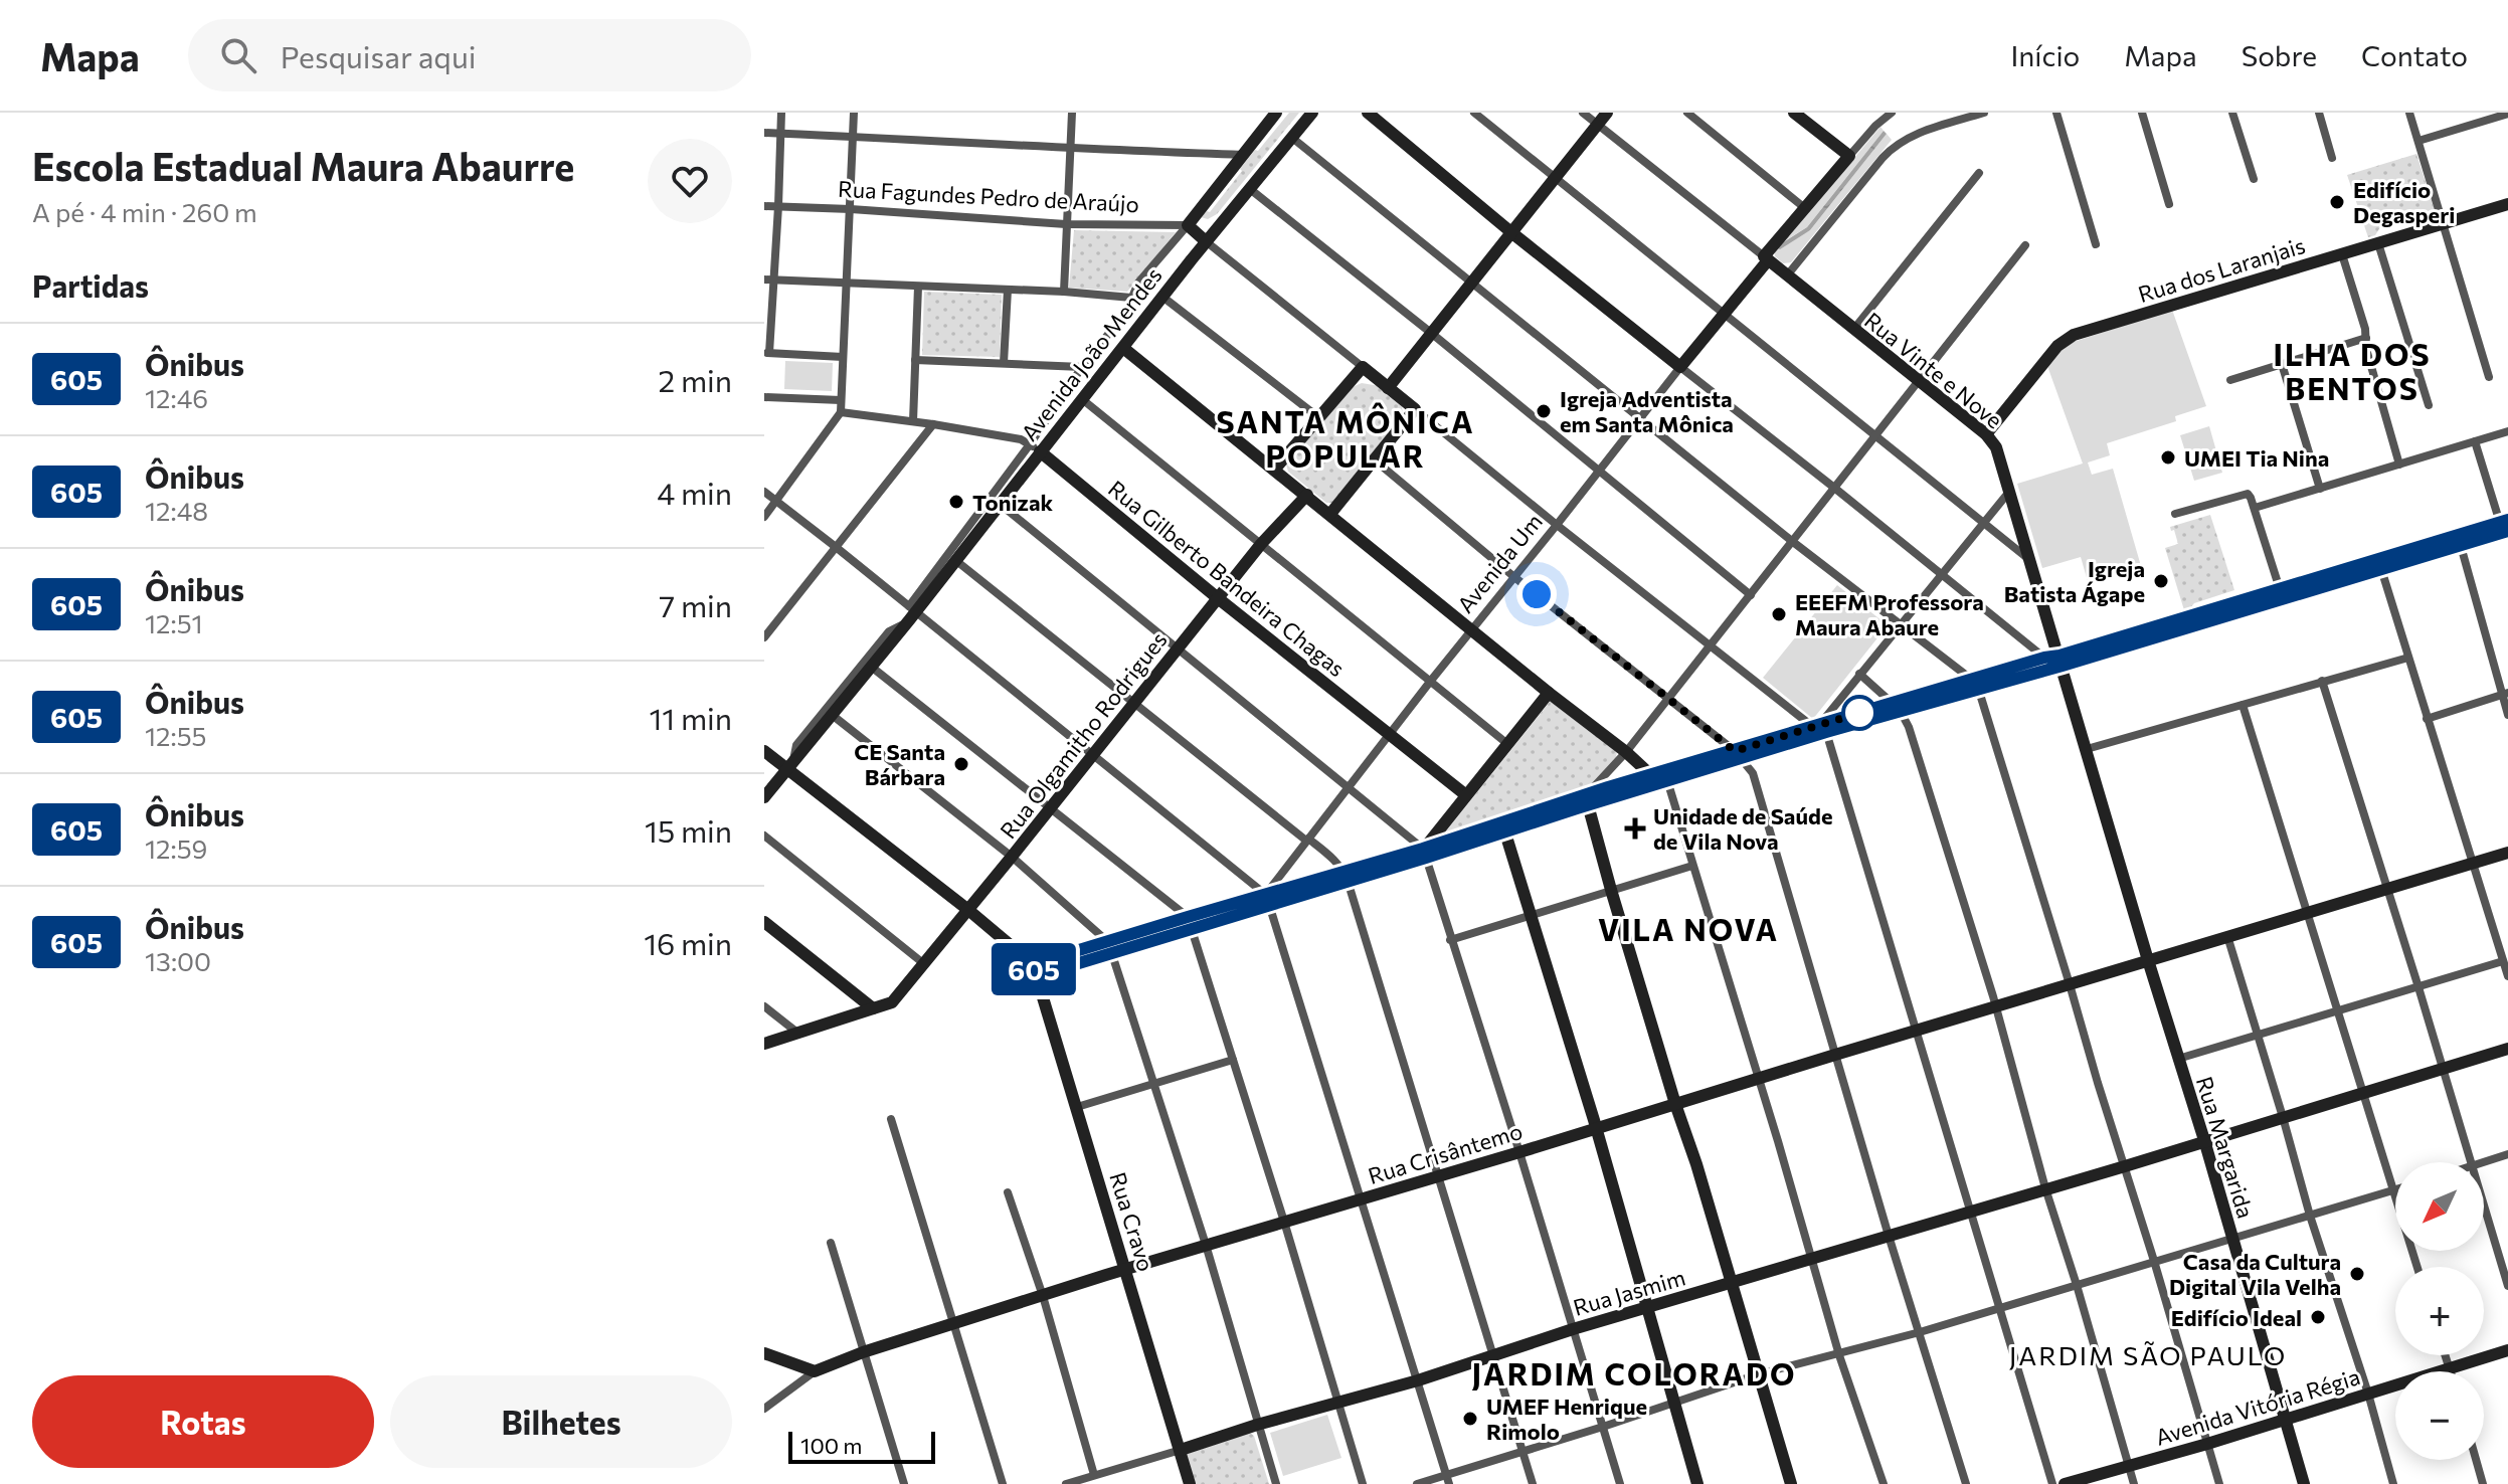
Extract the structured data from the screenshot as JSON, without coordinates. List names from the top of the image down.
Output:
{
  "streets": {
    "street": [
      "Rua Fagundes Pedro de Araújo",
      "Rua dos Laranjais",
      "Avenida João Mendes",
      "Rua Vinte e Nove",
      "Avenida Um",
      "Rua Gilberto Bandeira Chagas",
      "Rua Olgamitho Rodrigues",
      "Rua Margarida",
      "Rua Crisântemo",
      "Rua Cravo",
      "Rua Jasmim",
      "Avenida Vitória Régia"
    ]
  },
  "crossings": [
    ["Rua dos Laranjais", "Rua Vinte e Nove"],
    ["Avenida João Mendes", "Rua Gilberto Bandeira Chagas"],
    ["Rua Vinte e Nove", "Avenida Um"],
    ["Rua Vinte e Nove", "Rua Margarida"],
    ["Rua Vinte e Nove", "Rua Crisântemo"],
    ["Avenida Um", "Rua Gilberto Bandeira Chagas"],
    ["Rua Gilberto Bandeira Chagas", "Rua Olgamitho Rodrigues"],
    ["Rua Margarida", "Rua Crisântemo"],
    ["Rua Margarida", "Rua Jasmim"],
    ["Rua Margarida", "Avenida Vitória Régia"],
    ["Rua Crisântemo", "Rua Cravo"],
    ["Rua Cravo", "Rua Jasmim"]
  ],
  "districts": [
    "ILHA DOS BENTOS",
    "SANTA MÔNICA POPULAR",
    "VILA NOVA",
    "JARDIM SÃO PAULO",
    "JARDIM COLORADO"
  ],
  "places": {
    "other": [
      "Edifício Degasperi",
      "Igreja Adventista em Santa Mônica",
      "UMEI Tia Nina",
      "Tonizak",
      "Igreja Batista Ágape",
      "EEEFM Professora Maura Abaure",
      "CE Santa Bárbara",
      "Casa da Cultura Digital Vila Velha",
      "Edifício Ideal",
      "UMEF Henrique Rimolo"
    ],
    "health": ["Unidade de Saúde de Vila Nova"]
  },
  "lines": ["bus line 605"],
  "scale_bar": "100 m",
  "north": "bottom left",
  "page": {
    "header": "Mapa",
    "search": "Pesquisar aqui",
    "nav": [
      "Início",
      "Mapa",
      "Sobre",
      "Contato"
    ],
    "heading": [
      ["Escola Estadual Maura Abaurre", "A pé · 4 min · 260 m"],
      "Partidas"
    ],
    "on_map": "605",
    "list": [
      {
        "mark": "605",
        "name": "Ônibus",
        "note": "12:46",
        "value": "2 min"
      },
      {
        "mark": "605",
        "name": "Ônibus",
        "note": "12:48",
        "value": "4 min"
      },
      {
        "mark": "605",
        "name": "Ônibus",
        "note": "12:51",
        "value": "7 min"
      },
      {
        "mark": "605",
        "name": "Ônibus",
        "note": "12:55",
        "value": "11 min"
      },
      {
        "mark": "605",
        "name": "Ônibus",
        "note": "12:59",
        "value": "15 min"
      },
      {
        "mark": "605",
        "name": "Ônibus",
        "note": "13:00",
        "value": "16 min"
      }
    ],
    "map_buttons": ["+", "−"],
    "buttons": ["Rotas", "Bilhetes"],
    "scale": "100 m"
  }
}
